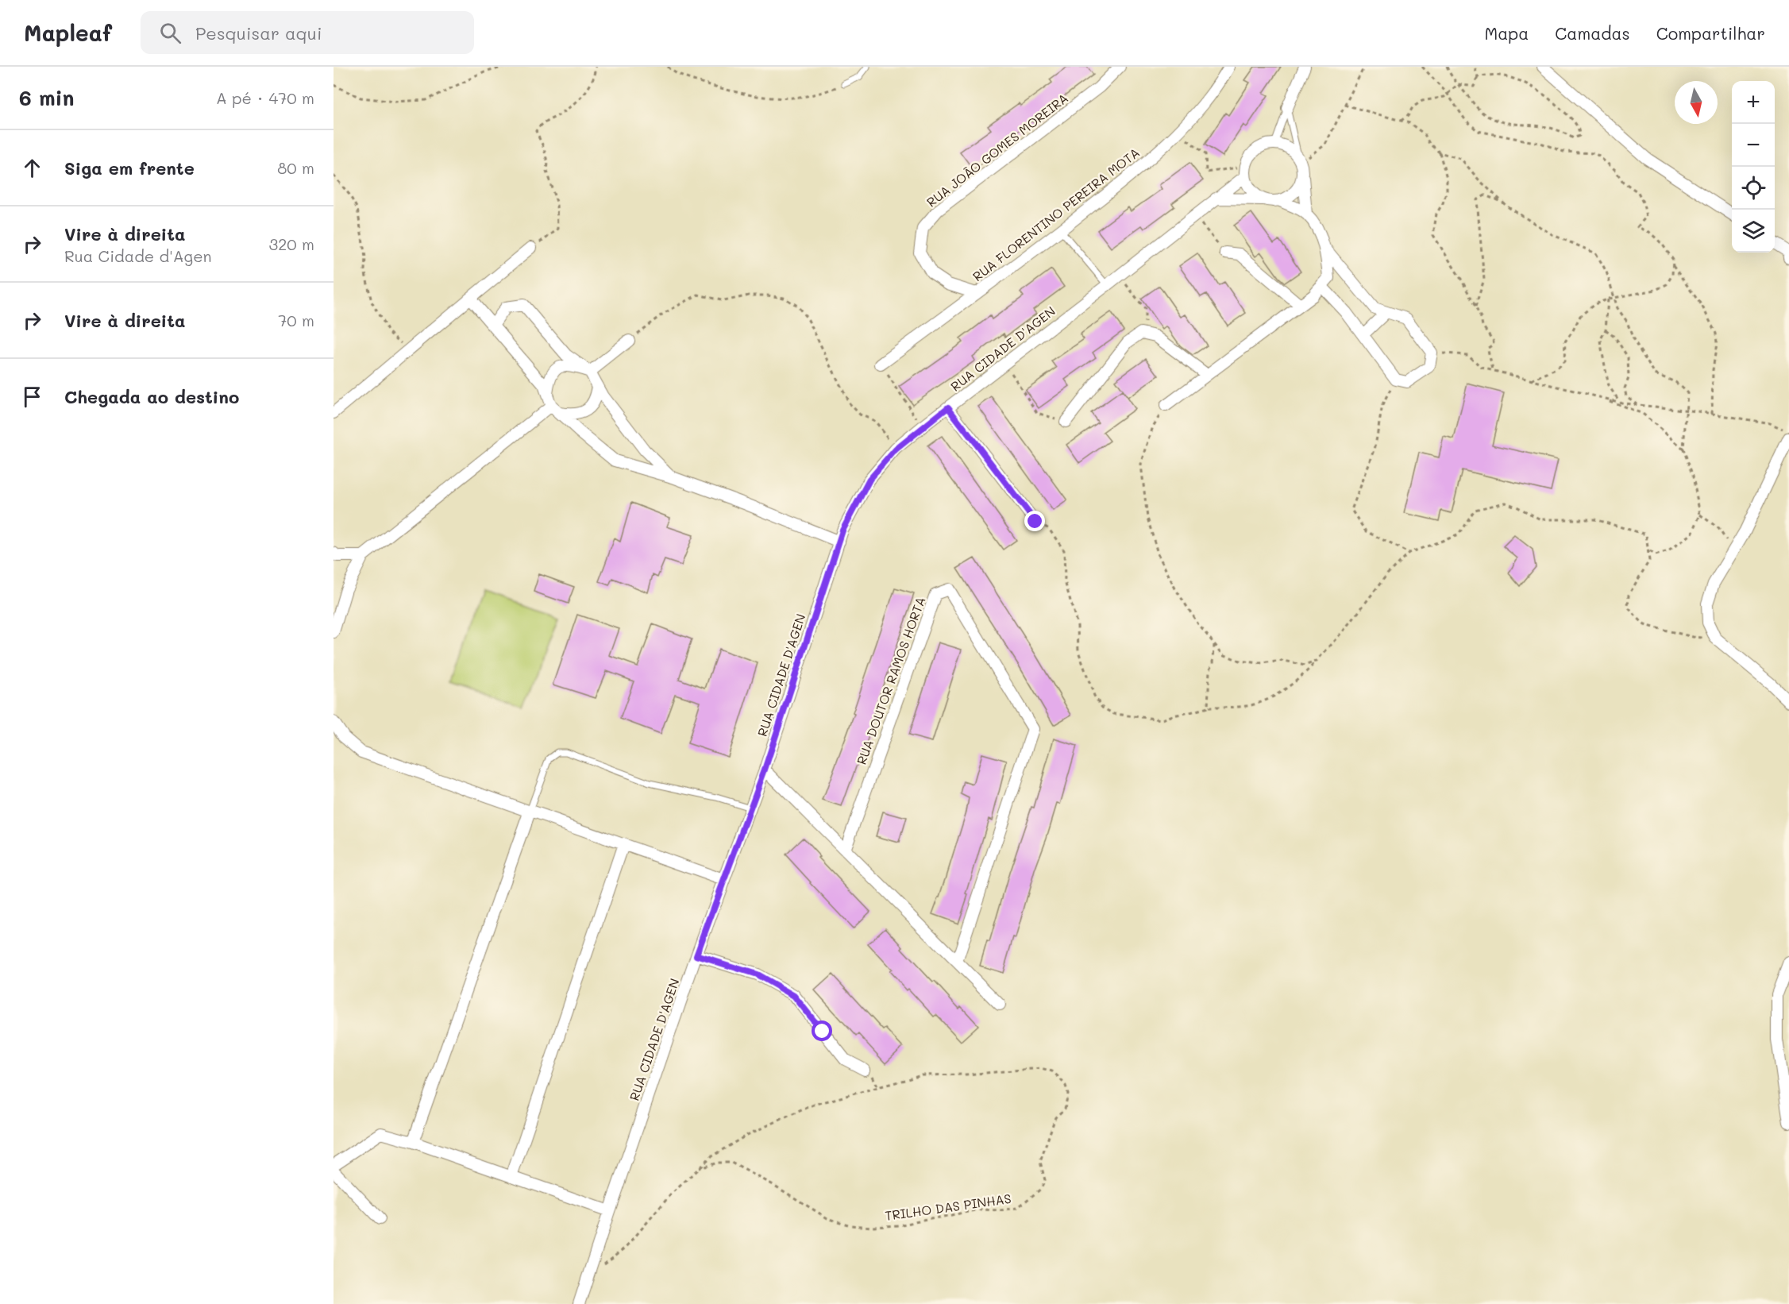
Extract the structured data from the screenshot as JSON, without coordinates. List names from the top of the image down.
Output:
{
  "streets": {
    "street": [
      "RUA JOÃO GOMES MOREIRA",
      "RUA FLORENTINO PEREIRA MOTA",
      "RUA CIDADE D'AGEN",
      "RUA DOUTOR RAMOS HORTA"
    ],
    "path": ["TRILHO DAS PINHAS"]
  },
  "crossings": [
    ["RUA JOÃO GOMES MOREIRA", "RUA FLORENTINO PEREIRA MOTA"]
  ],
  "north": "bottom",
  "page": {
    "header": "Mapleaf",
    "search": "Pesquisar aqui",
    "nav": ["Mapa", "Camadas", "Compartilhar"],
    "heading": ["6 min", "A pé · 470 m"],
    "map_buttons": ["+", "−"],
    "list": [
      ["Siga em frente", "80 m"],
      ["Vire à direita", "Rua Cidade d'Agen", "320 m"],
      ["Vire à direita", "70 m"],
      "Chegada ao destino"
    ]
  }
}
